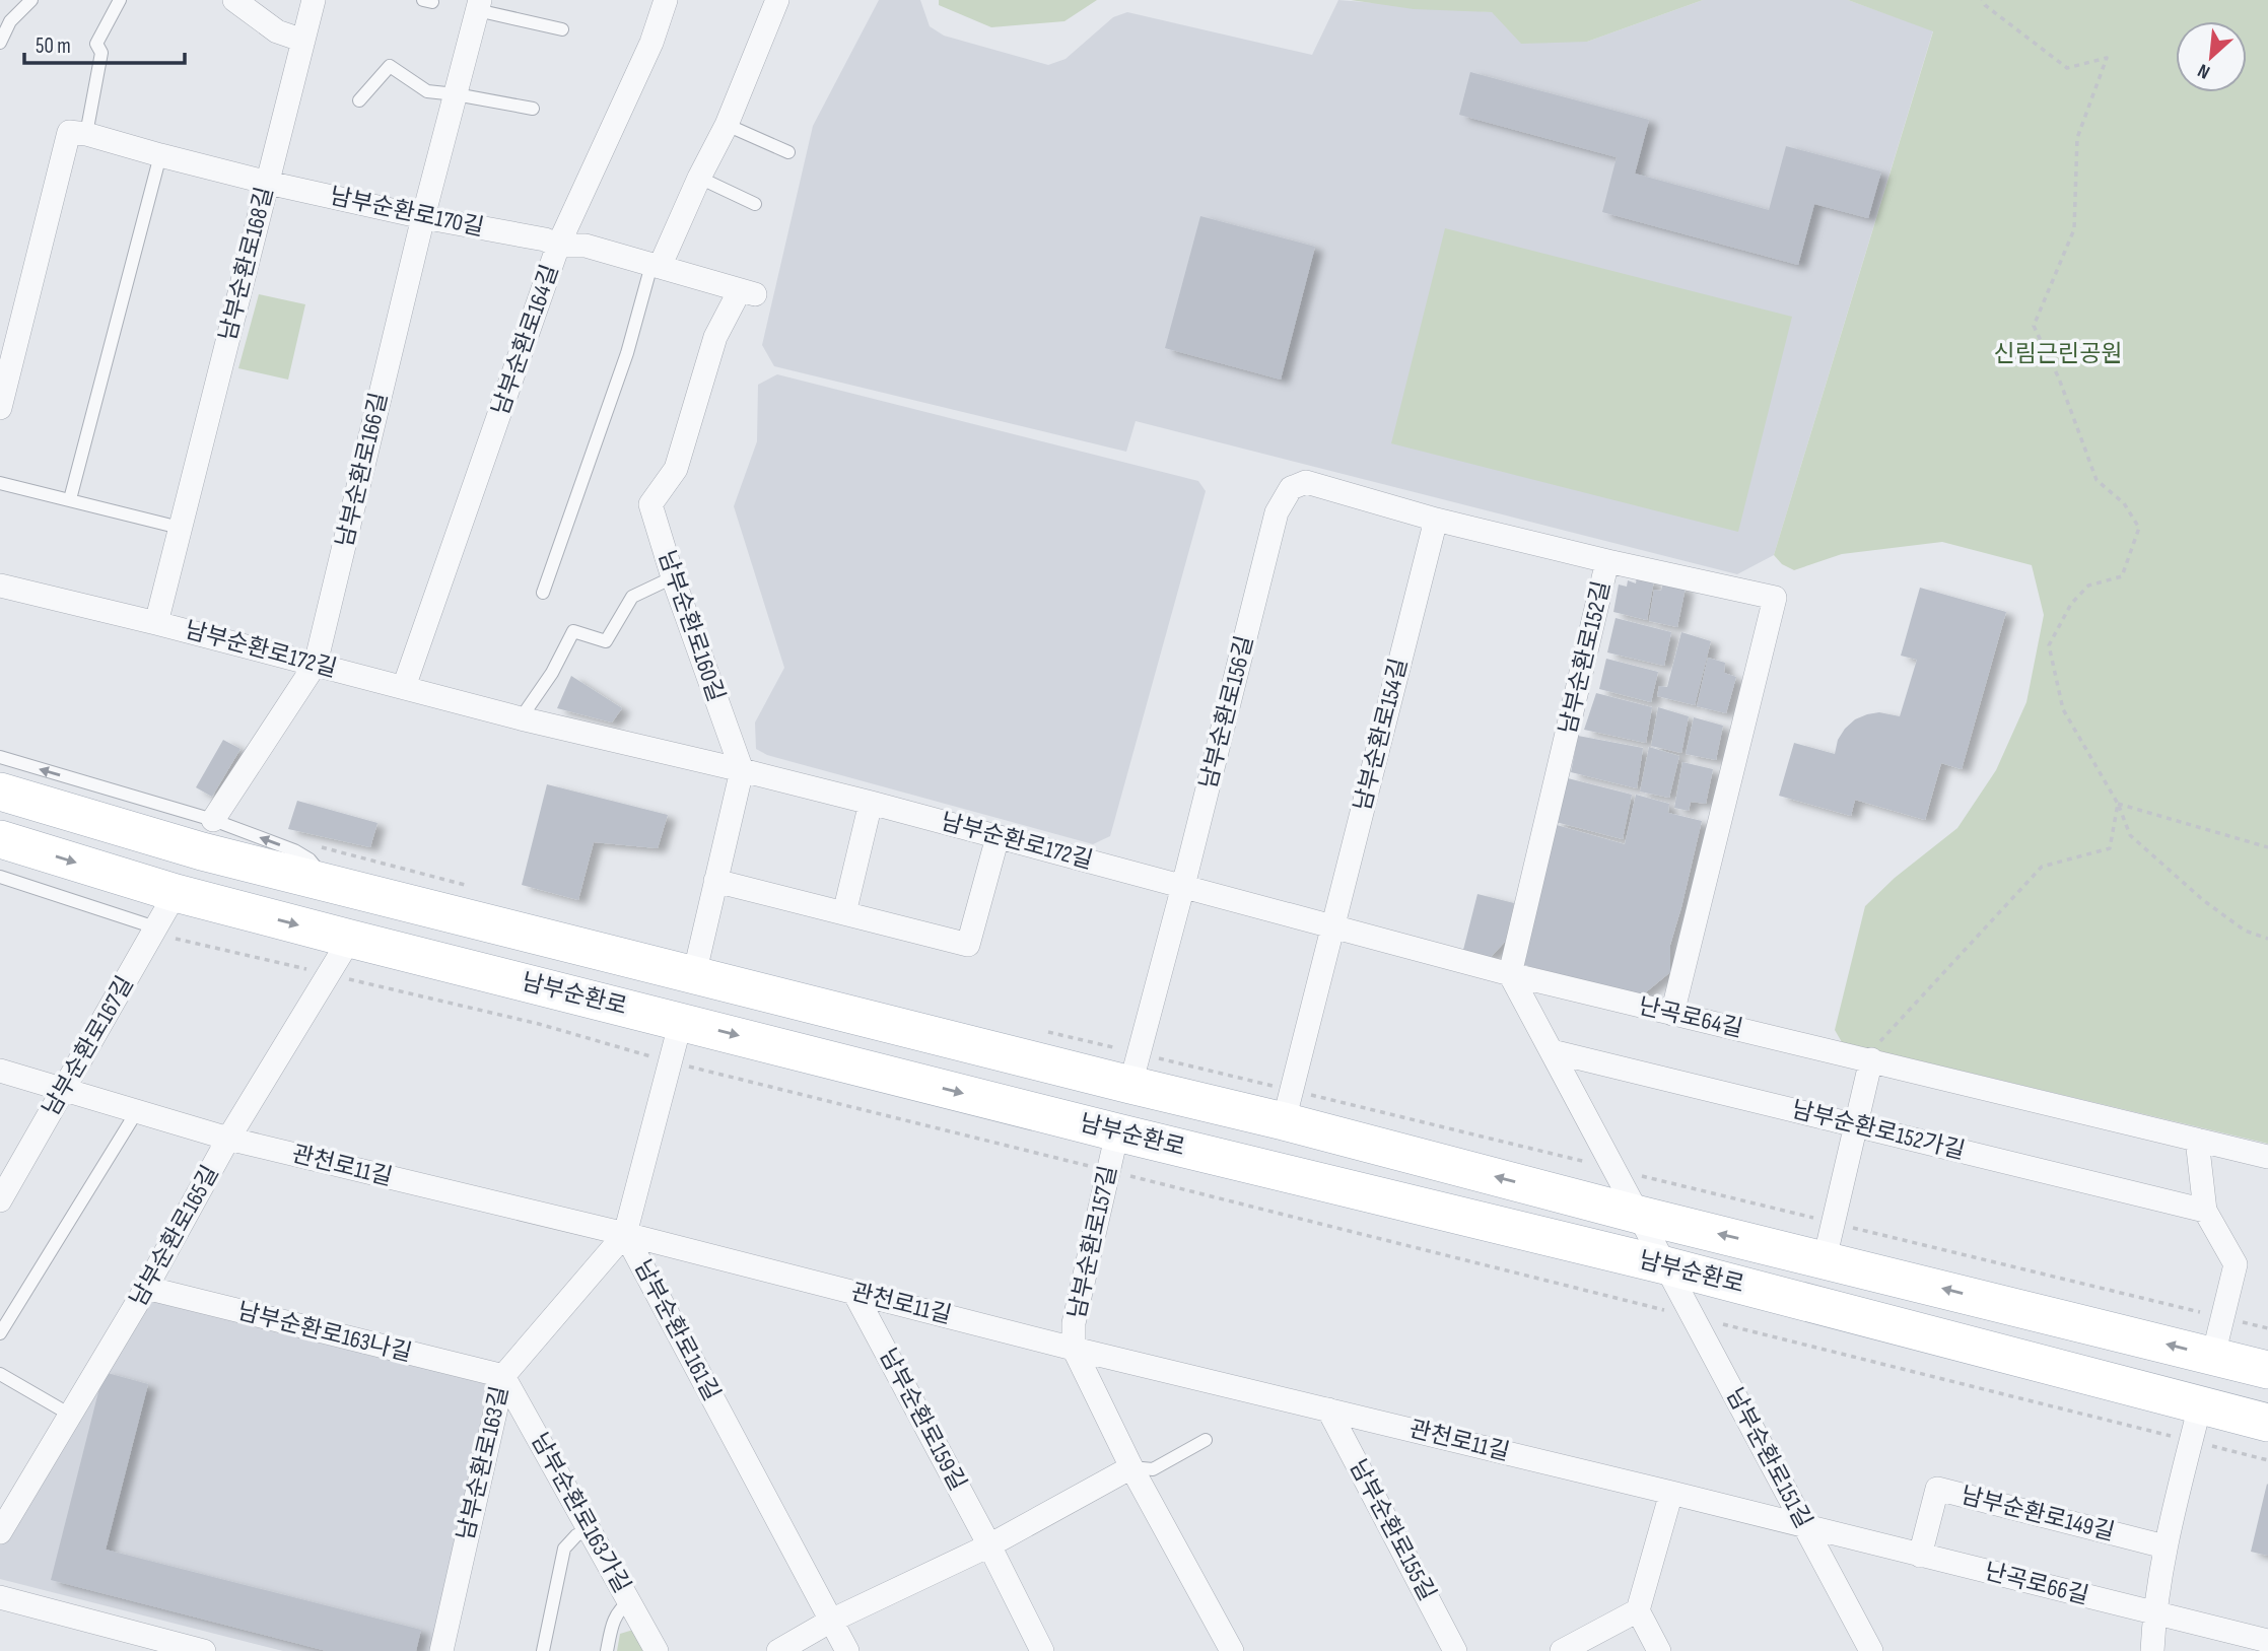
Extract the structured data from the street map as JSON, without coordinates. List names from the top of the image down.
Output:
{
  "streets": {
    "main road": ["남부순환로"],
    "street": [
      "남부순환로170길",
      "남부순환로168길",
      "남부순환로164길",
      "남부순환로166길",
      "남부순환로160길",
      "남부순환로172길",
      "남부순환로152길",
      "남부순환로156길",
      "남부순환로154길",
      "난곡로64길",
      "남부순환로167길",
      "남부순환로152가길",
      "관천로11길",
      "남부순환로165길",
      "남부순환로157길",
      "남부순환로161길",
      "남부순환로163나길",
      "남부순환로159길",
      "남부순환로151길",
      "남부순환로163길",
      "남부순환로163가길",
      "남부순환로149길",
      "남부순환로155길",
      "난곡로66길"
    ]
  },
  "crossings": [
    ["남부순환로170길", "남부순환로168길"],
    ["남부순환로170길", "남부순환로164길"],
    ["남부순환로170길", "남부순환로166길"],
    ["남부순환로170길", "남부순환로160길"],
    ["남부순환로168길", "남부순환로172길"],
    ["남부순환로164길", "남부순환로172길"],
    ["남부순환로166길", "남부순환로172길"],
    ["남부순환로160길", "남부순환로172길"],
    ["남부순환로172길", "남부순환로152길"],
    ["남부순환로172길", "남부순환로156길"],
    ["남부순환로172길", "남부순환로154길"],
    ["남부순환로172길", "난곡로64길"],
    ["남부순환로152길", "난곡로64길"],
    ["남부순환로156길", "남부순환로154길"],
    ["남부순환로156길", "남부순환로"],
    ["남부순환로154길", "남부순환로"],
    ["남부순환로", "남부순환로167길"],
    ["남부순환로", "남부순환로165길"],
    ["남부순환로", "남부순환로157길"],
    ["남부순환로", "남부순환로161길"],
    ["남부순환로", "남부순환로151길"],
    ["남부순환로167길", "관천로11길"],
    ["관천로11길", "남부순환로165길"],
    ["관천로11길", "남부순환로157길"],
    ["관천로11길", "남부순환로161길"],
    ["관천로11길", "남부순환로159길"],
    ["관천로11길", "남부순환로151길"],
    ["관천로11길", "남부순환로163길"],
    ["관천로11길", "남부순환로155길"],
    ["관천로11길", "난곡로66길"],
    ["남부순환로165길", "남부순환로163나길"],
    ["남부순환로161길", "남부순환로163길"],
    ["남부순환로163나길", "남부순환로163길"],
    ["남부순환로163나길", "남부순환로163가길"],
    ["남부순환로151길", "난곡로66길"],
    ["남부순환로163길", "남부순환로163가길"],
    ["남부순환로149길", "난곡로66길"]
  ],
  "parks": ["신림근린공원"],
  "scale_bar": "50 m",
  "north": "bottom left"
}
